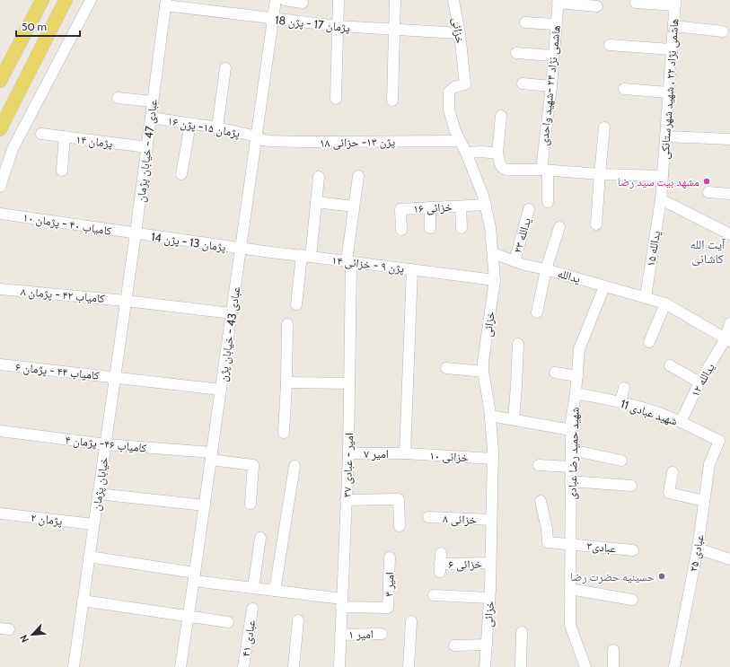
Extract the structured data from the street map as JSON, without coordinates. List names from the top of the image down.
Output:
{
  "streets": {
    "street": [
      "پژمان 17 - پژن 18",
      "خزائی",
      "هاشمی نژاد ۲۴ -شهید واحدی",
      "هاشمی نژاد ۲۲ ، شهید شهرستانکی",
      "پژمان ۱۵- پژن ۱۶",
      "پژمان ۱۴",
      "پژن ۱۳- حزائی ۱۸",
      "عبادی 47 - خیابان پژمان",
      "خزائی ۱۶",
      "کامیاب ۴۰ - پژمان ۱۰",
      "یدالله ۲۳",
      "پژمان 13 - پژن 14",
      "یدالله ۱۵",
      "پژن ۹ - خزائی ۱۴",
      "یدالله",
      "کامیاب ۴۲ - پژمان ۸",
      "عبادی 43 - خیابان پژن",
      "کامیاب ۴۴ - پژمان ۶",
      "یدالله ۱۲",
      "شهید عبادی 11",
      "کامیاب ۴۶- پژمان ۴",
      "امیر ۷",
      "شهید حمید رضا عبادی",
      "خزائی ۱۰",
      "امیر - عبادی ۳۷",
      "خیابان پژمان",
      "پژمان ۲",
      "خزائی ۸",
      "عبادی۳",
      "عبادی ۲۵",
      "خزائی ۶",
      "امیر ۳",
      "امیر ۱",
      "عبادی ۴۱"
    ]
  },
  "crossings": [
    ["پژمان 17 - پژن 18", "خزائی"],
    ["پژمان 17 - پژن 18", "عبادی 47 - خیابان پژمان"],
    ["پژمان 17 - پژن 18", "عبادی 43 - خیابان پژن"],
    ["خزائی", "پژن ۱۳- حزائی ۱۸"],
    ["خزائی", "خزائی ۱۶"],
    ["خزائی", "پژن ۹ - خزائی ۱۴"],
    ["خزائی", "یدالله"],
    ["خزائی", "خزائی ۱۰"],
    ["خزائی", "خزائی ۸"],
    ["خزائی", "خزائی ۶"],
    ["هاشمی نژاد ۲۲ ، شهید شهرستانکی", "یدالله ۱۵"],
    ["پژمان ۱۵- پژن ۱۶", "پژن ۱۳- حزائی ۱۸"],
    ["پژمان ۱۵- پژن ۱۶", "عبادی 47 - خیابان پژمان"],
    ["پژمان ۱۵- پژن ۱۶", "عبادی 43 - خیابان پژن"],
    ["پژمان ۱۴", "عبادی 47 - خیابان پژمان"],
    ["پژن ۱۳- حزائی ۱۸", "عبادی 43 - خیابان پژن"],
    ["عبادی 47 - خیابان پژمان", "کامیاب ۴۰ - پژمان ۱۰"],
    ["عبادی 47 - خیابان پژمان", "پژمان 13 - پژن 14"],
    ["عبادی 47 - خیابان پژمان", "کامیاب ۴۲ - پژمان ۸"],
    ["عبادی 47 - خیابان پژمان", "خیابان پژمان"],
    ["کامیاب ۴۰ - پژمان ۱۰", "پژمان 13 - پژن 14"],
    ["یدالله ۲۳", "یدالله"],
    ["پژمان 13 - پژن 14", "پژن ۹ - خزائی ۱۴"],
    ["پژمان 13 - پژن 14", "عبادی 43 - خیابان پژن"],
    ["یدالله ۱۵", "یدالله"],
    ["پژن ۹ - خزائی ۱۴", "عبادی 43 - خیابان پژن"],
    ["پژن ۹ - خزائی ۱۴", "امیر - عبادی ۳۷"],
    ["یدالله", "یدالله ۱۲"],
    ["یدالله", "شهید حمید رضا عبادی"],
    ["کامیاب ۴۲ - پژمان ۸", "عبادی 43 - خیابان پژن"],
    ["کامیاب ۴۲ - پژمان ۸", "خیابان پژمان"],
    ["عبادی 43 - خیابان پژن", "کامیاب ۴۴ - پژمان ۶"],
    ["عبادی 43 - خیابان پژن", "کامیاب ۴۶- پژمان ۴"],
    ["کامیاب ۴۴ - پژمان ۶", "خیابان پژمان"],
    ["یدالله ۱۲", "شهید عبادی 11"],
    ["شهید عبادی 11", "شهید حمید رضا عبادی"],
    ["شهید عبادی 11", "عبادی ۲۵"],
    ["کامیاب ۴۶- پژمان ۴", "خیابان پژمان"],
    ["امیر ۷", "خزائی ۱۰"],
    ["امیر ۷", "امیر - عبادی ۳۷"],
    ["شهید حمید رضا عبادی", "عبادی۳"],
    ["امیر - عبادی ۳۷", "امیر ۳"],
    ["امیر - عبادی ۳۷", "امیر ۱"],
    ["خیابان پژمان", "پژمان ۲"]
  ],
  "districts": ["آیت الله کاشانی"],
  "places": ["مشهد بيت سيد رضا", "حسینیه حضرت رضا"],
  "scale_bar": "50 m",
  "north": "bottom left"
}
